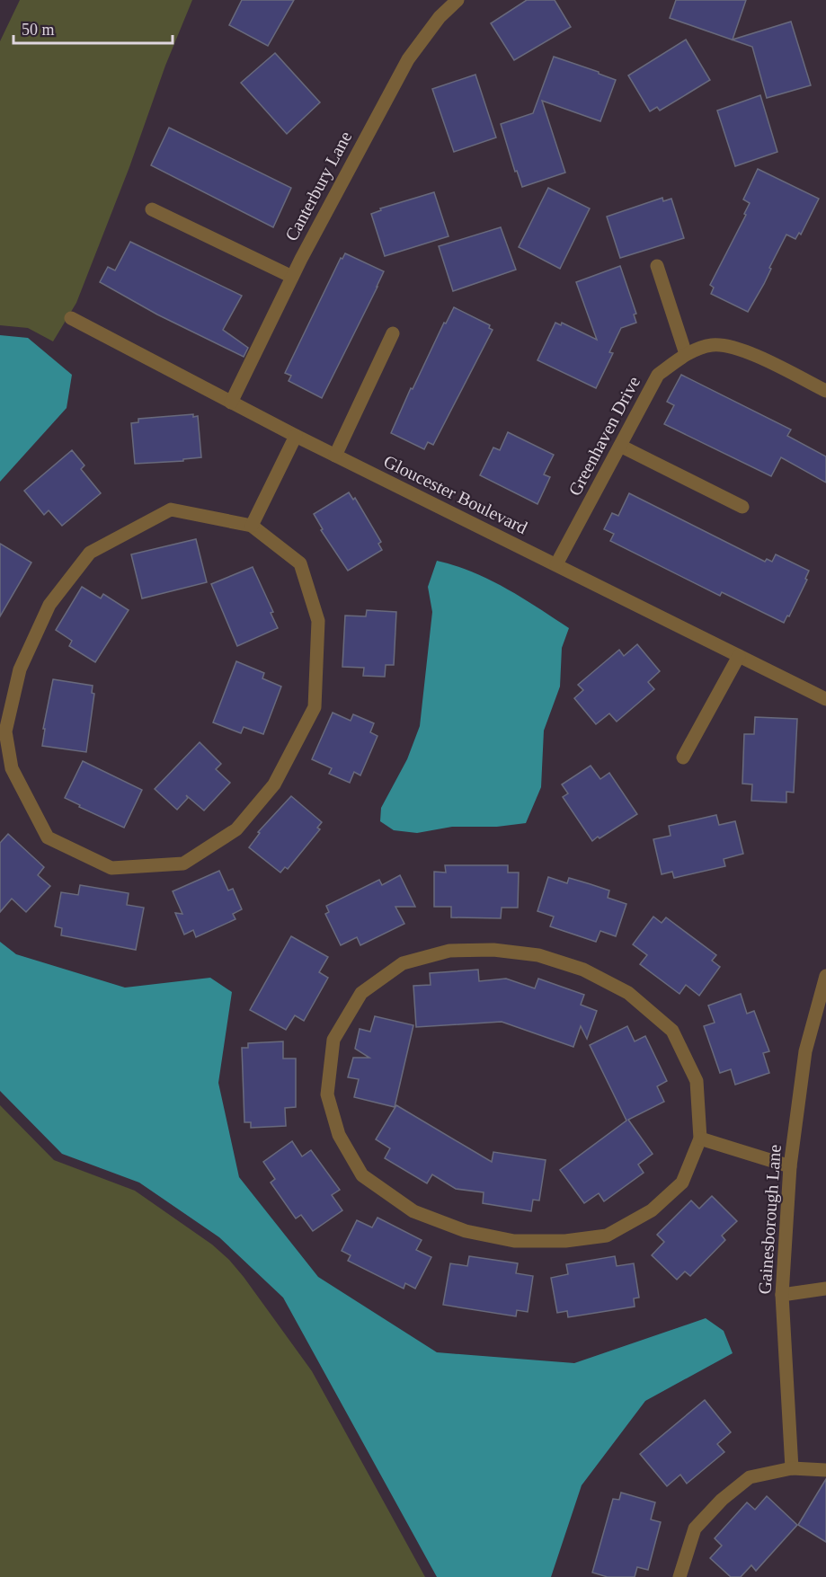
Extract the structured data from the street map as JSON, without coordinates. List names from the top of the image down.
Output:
{
  "streets": {
    "street": [
      "Canterbury Lane",
      "Greenhaven Drive",
      "Gloucester Boulevard",
      "Gainesborough Lane"
    ]
  },
  "crossings": [
    ["Canterbury Lane", "Gloucester Boulevard"],
    ["Greenhaven Drive", "Gloucester Boulevard"]
  ],
  "scale_bar": "50 m"
}
